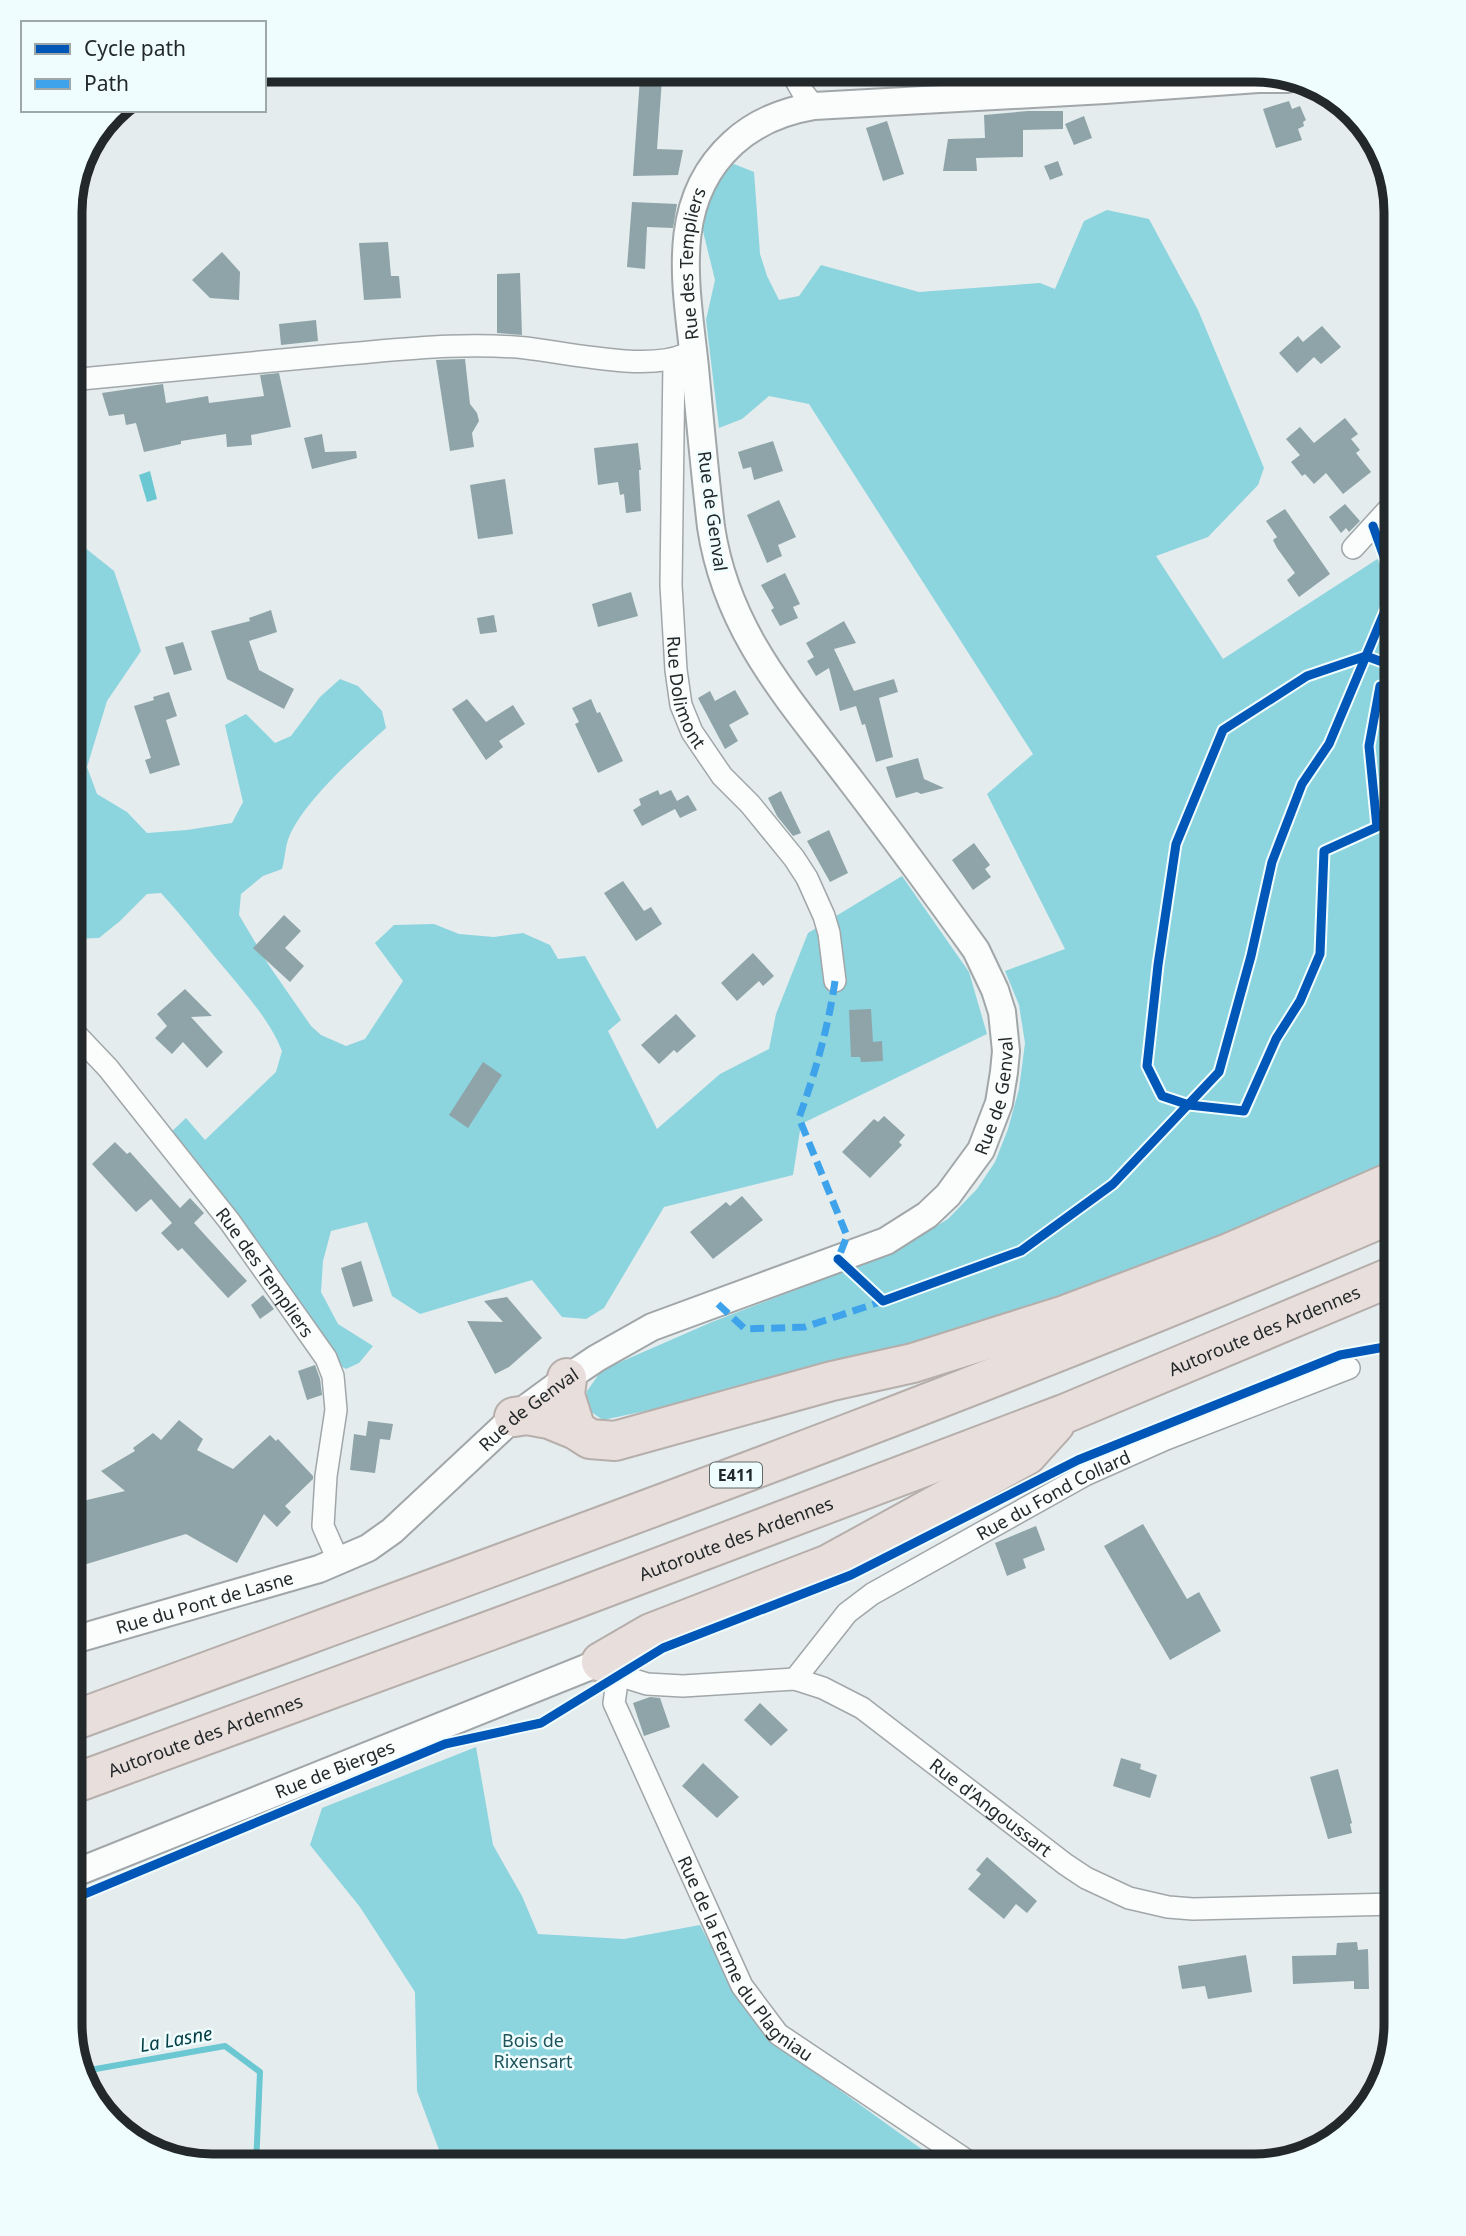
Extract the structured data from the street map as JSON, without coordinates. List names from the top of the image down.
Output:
{
  "streets": {
    "highway": ["Autoroute des Ardennes", "E411"],
    "street": [
      "Rue des Templiers",
      "Rue de Genval",
      "Rue Dolimont",
      "Rue du Fond Collard",
      "Rue du Pont de Lasne",
      "Rue de Bierges",
      "Rue d'Angoussart",
      "Rue de la Ferme du Plagniau"
    ]
  },
  "crossings": [
    ["Rue des Templiers", "Rue de Genval"],
    ["Rue des Templiers", "Rue Dolimont"],
    ["Rue des Templiers", "Rue du Pont de Lasne"],
    ["Rue de Genval", "Rue Dolimont"],
    ["Rue de Genval", "Rue du Pont de Lasne"],
    ["Rue du Fond Collard", "Rue d'Angoussart"],
    ["Rue de Bierges", "Rue d'Angoussart"],
    ["Rue de Bierges", "Rue de la Ferme du Plagniau"],
    ["Rue d'Angoussart", "Rue de la Ferme du Plagniau"]
  ],
  "water": ["La Lasne"],
  "parks": ["Bois de Rixensart"],
  "legend": ["Cycle path", "Path"]
}
